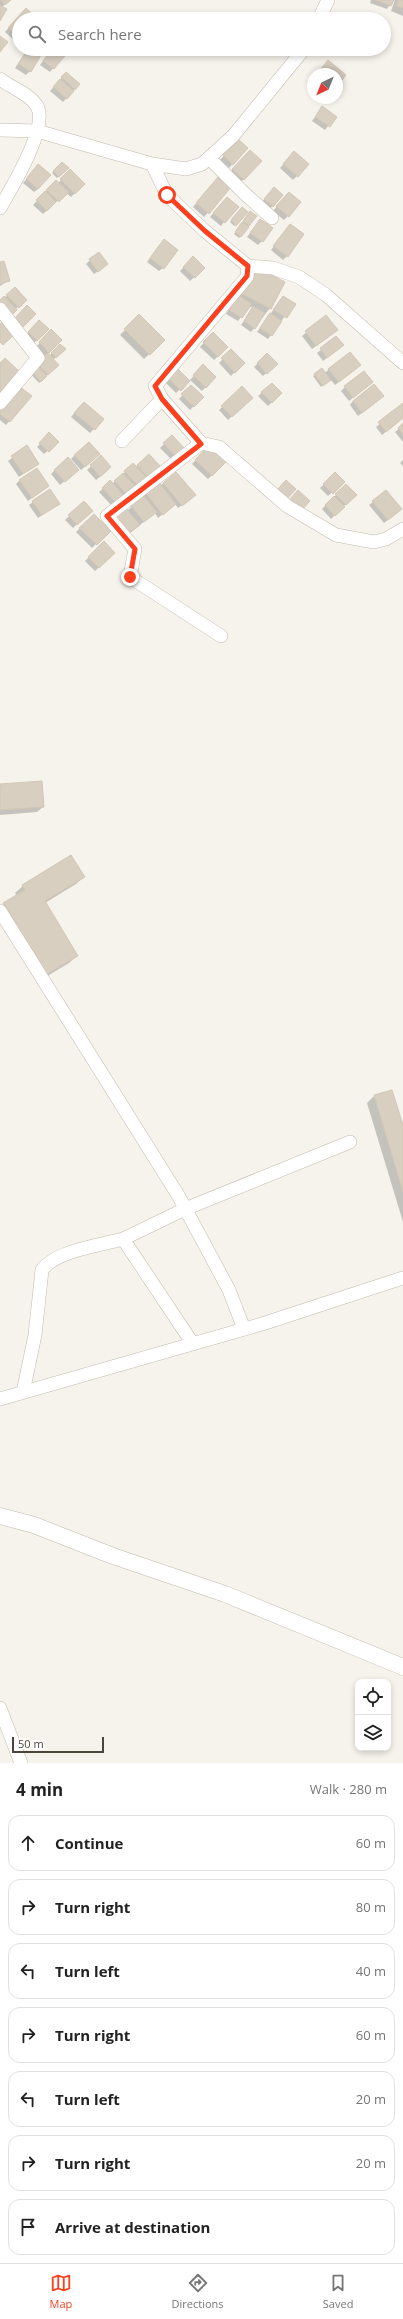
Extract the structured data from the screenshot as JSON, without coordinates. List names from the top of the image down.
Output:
{
  "scale_bar": "50 m",
  "north": "bottom left",
  "page": {
    "search": "Search here",
    "scale": "50 m",
    "heading": ["4 min", "Walk · 280 m"],
    "list": [
      ["Continue", "60 m"],
      ["Turn right", "80 m"],
      ["Turn left", "40 m"],
      ["Turn right", "60 m"],
      ["Turn left", "20 m"],
      ["Turn right", "20 m"],
      "Arrive at destination"
    ],
    "nav": ["Map", "Directions", "Saved"]
  }
}
